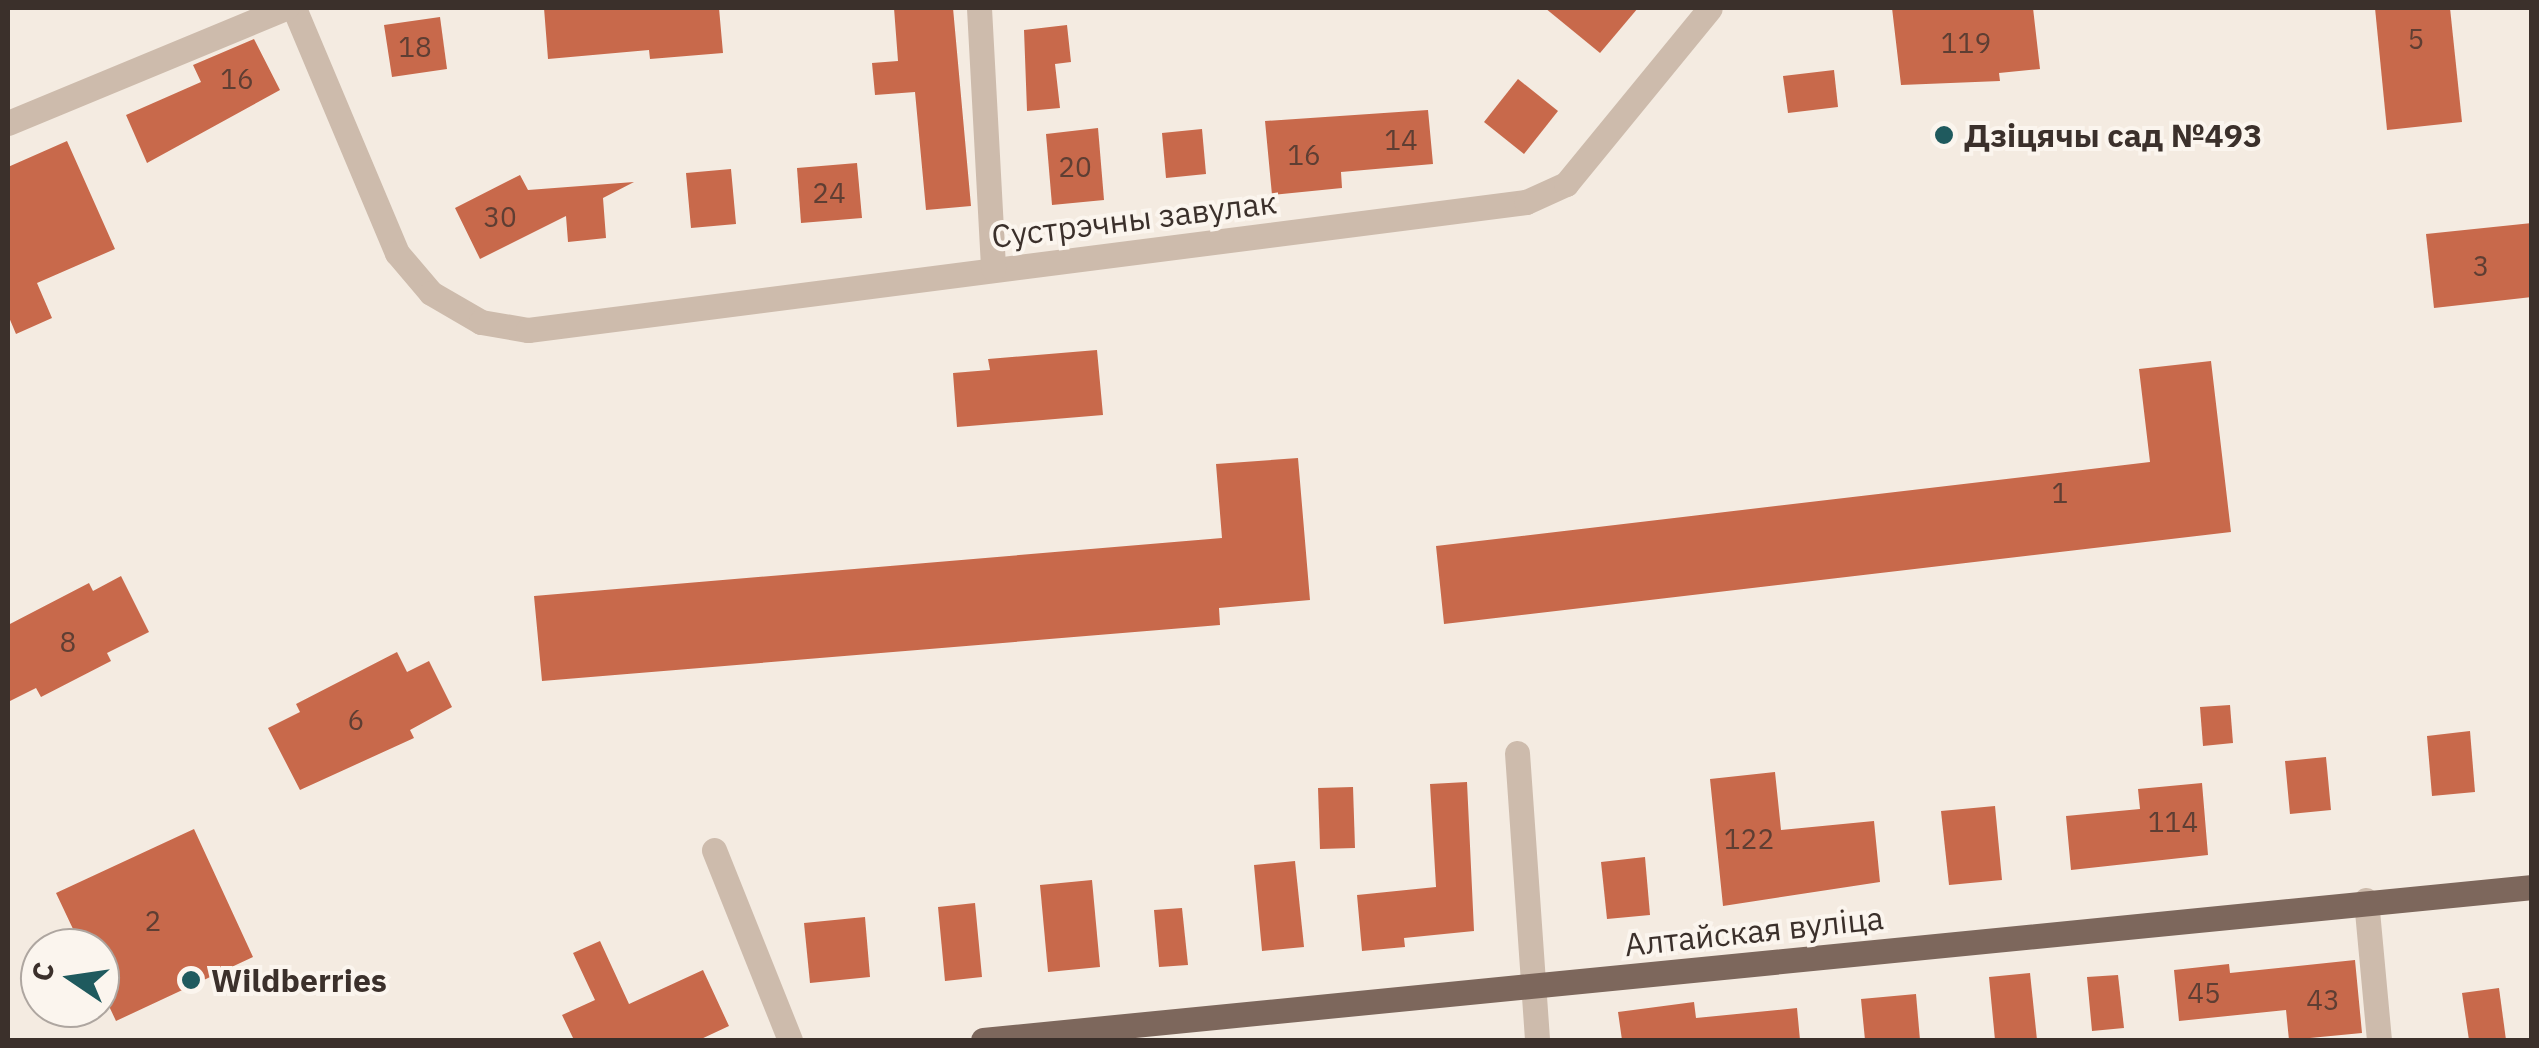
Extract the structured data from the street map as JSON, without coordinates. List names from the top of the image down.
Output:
{
  "streets": {
    "main road": ["Алтайская вуліца"],
    "street": ["Сустрэчны завулак"]
  },
  "places": ["Дзіцячы сад №493", "Wildberries"],
  "house_numbers": [
    "5",
    "119",
    "18",
    "16",
    "14",
    "16",
    "20",
    "24",
    "30",
    "3",
    "1",
    "8",
    "6",
    "114",
    "122",
    "2",
    "45",
    "43"
  ],
  "north": "left"
}
